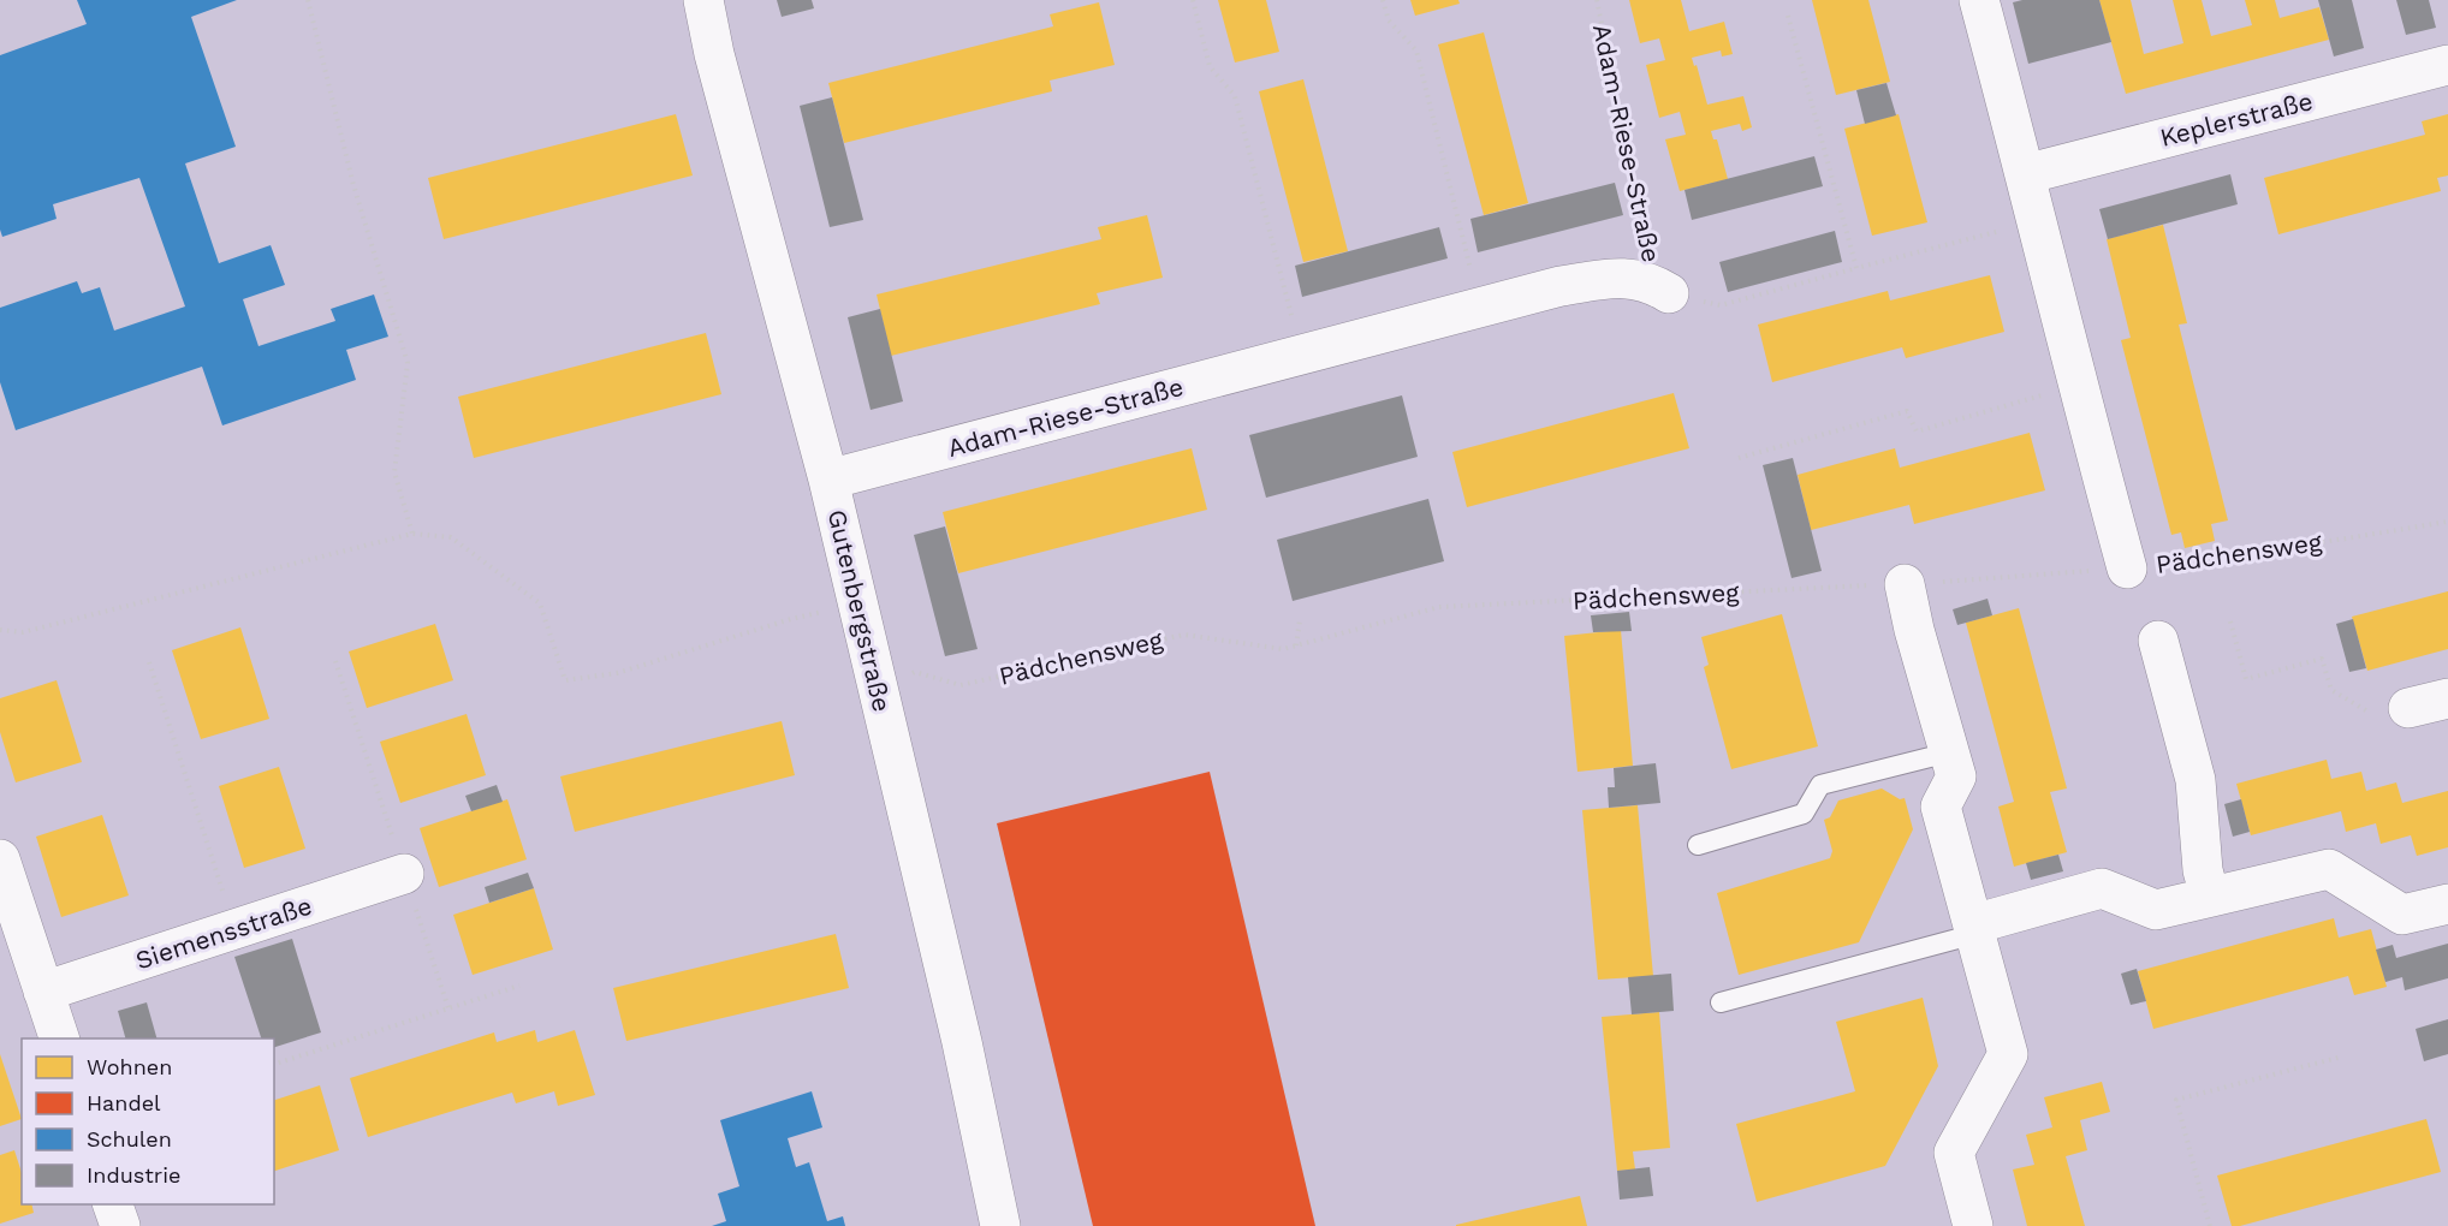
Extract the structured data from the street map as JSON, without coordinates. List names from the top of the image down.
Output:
{
  "streets": {
    "street": [
      "Keplerstraße",
      "Adam-Riese-Straße",
      "Gutenbergstraße",
      "Siemensstraße"
    ],
    "path": ["Pädchensweg"]
  },
  "crossings": [
    ["Adam-Riese-Straße", "Gutenbergstraße"],
    ["Pädchensweg", "Gutenbergstraße"]
  ],
  "legend": [
    "Wohnen",
    "Handel",
    "Schulen",
    "Industrie"
  ]
}
